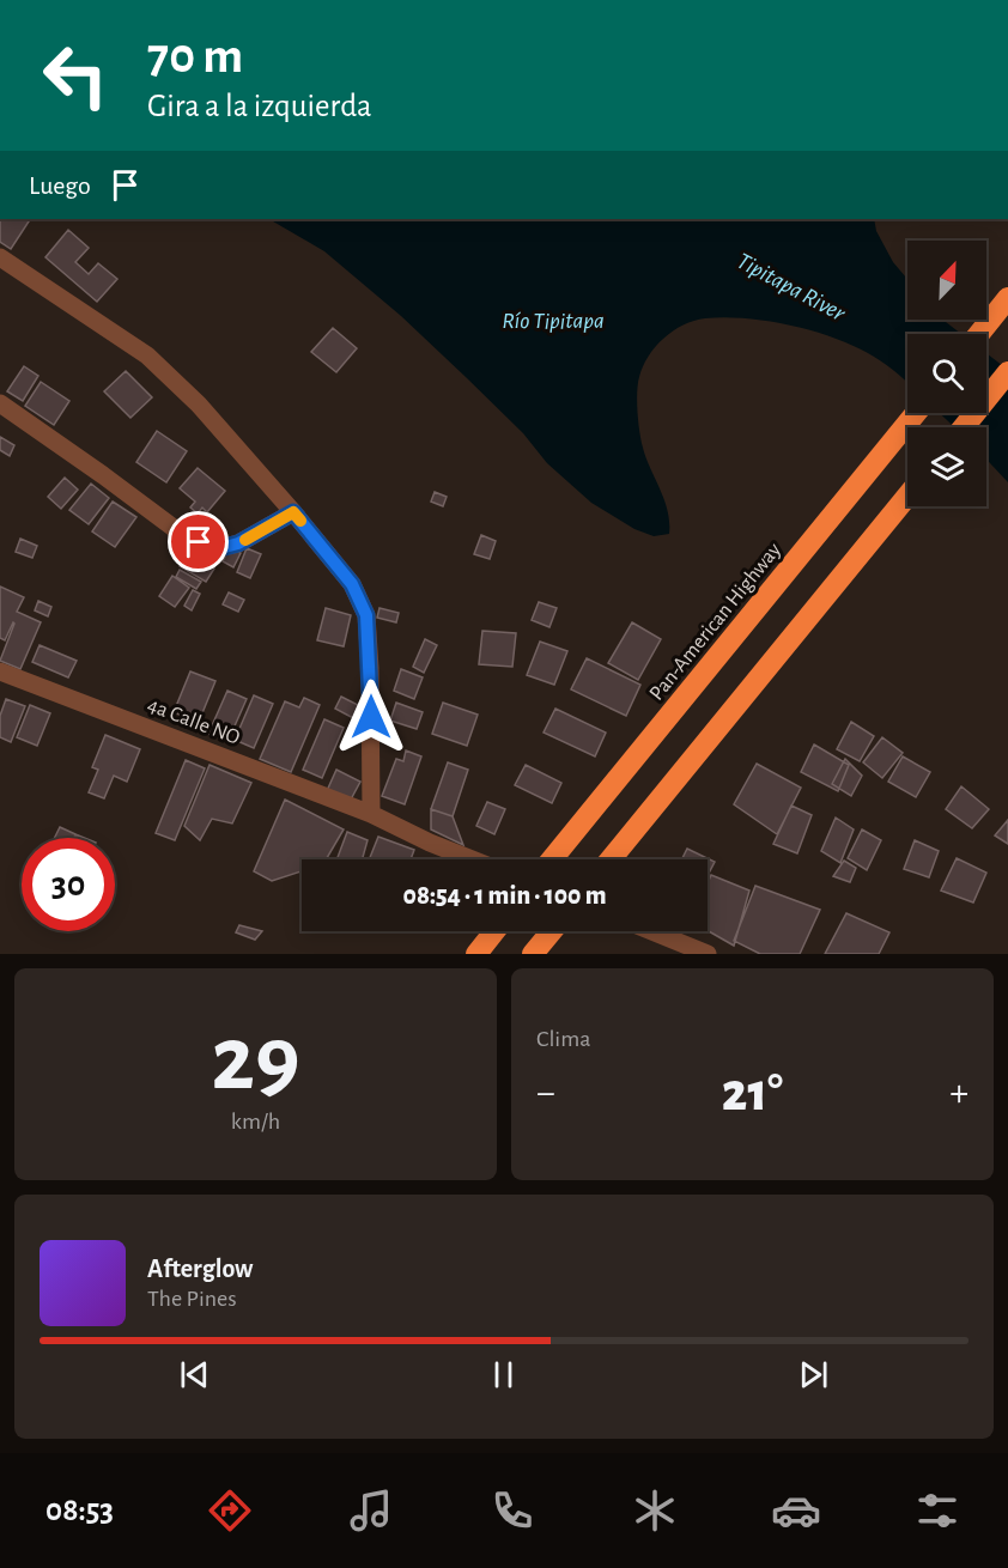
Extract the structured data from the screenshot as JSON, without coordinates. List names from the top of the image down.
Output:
{
  "streets": {
    "highway": ["Pan-American Highway"],
    "street": ["4a Calle NO"]
  },
  "water": ["Tipitapa River", "Río Tipitapa"],
  "north": "top right",
  "page": {
    "turn": ["70 m", "Gira a la izquierda"],
    "then": "Luego",
    "limit": "30",
    "trip": "08:54 · 1 min · 100 m",
    "tile": [
      ["29", "km/h"],
      "Clima"
    ],
    "heat": ["−", "21°", "+"],
    "song": ["Afterglow", "The Pines"],
    "tabs": "08:53"
  }
}
